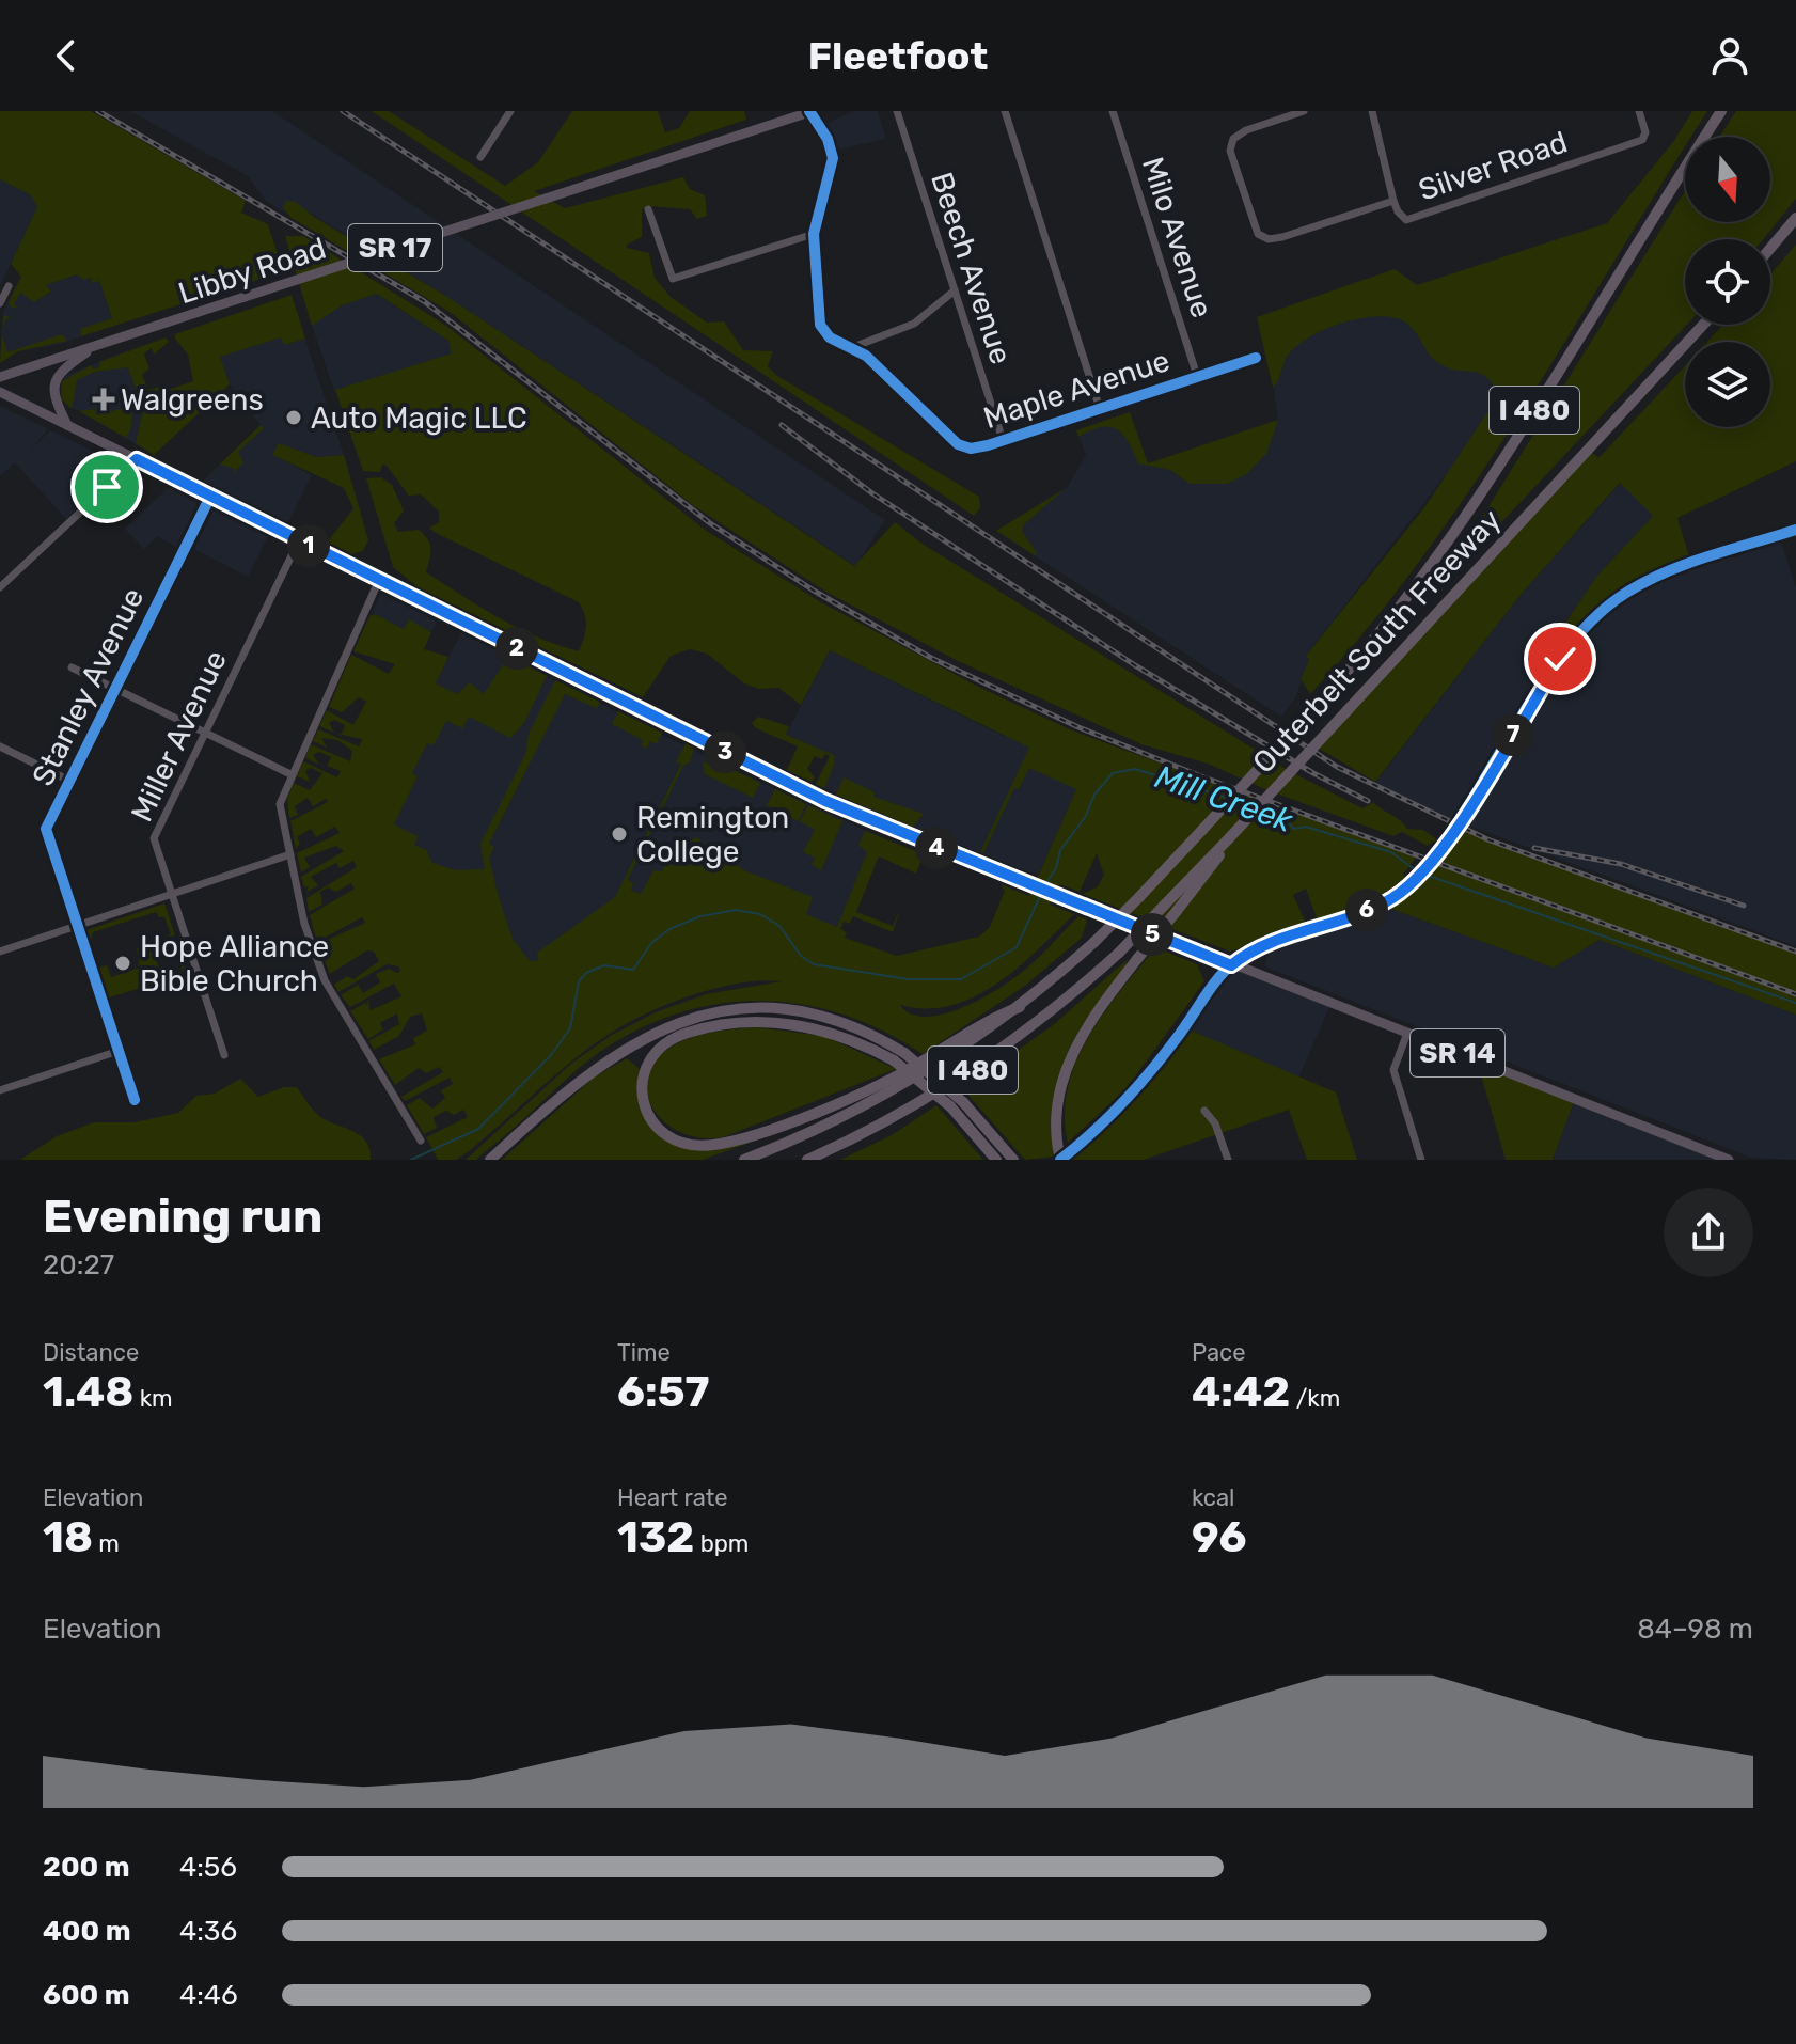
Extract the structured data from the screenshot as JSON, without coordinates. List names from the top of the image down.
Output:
{
  "streets": {
    "highway": ["I 480", "Outerbelt South Freeway"],
    "main road": ["SR 17", "Libby Road", "SR 14"],
    "street": [
      "Silver Road",
      "Milo Avenue",
      "Beech Avenue",
      "Maple Avenue",
      "Stanley Avenue",
      "Miller Avenue"
    ]
  },
  "crossings": [
    ["Milo Avenue", "Maple Avenue"],
    ["Beech Avenue", "Maple Avenue"],
    ["Libby Road", "Maple Avenue"],
    ["Stanley Avenue", "SR 14"],
    ["Miller Avenue", "SR 14"]
  ],
  "water": ["Mill Creek"],
  "places": {
    "health": ["Walgreens"],
    "other": ["Auto Magic LLC", "Remington College", "Hope Alliance Bible Church"]
  },
  "north": "bottom",
  "page": {
    "header": "Fleetfoot",
    "pins": [
      "1",
      "2",
      "7",
      "3",
      "4",
      "6",
      "5"
    ],
    "heading": ["Evening run", "20:27"],
    "stats": [
      ["Distance", "1.48 km"],
      ["Time", "6:57"],
      ["Pace", "4:42 /km"],
      ["Elevation", "18 m"],
      ["Heart rate", "132 bpm"],
      ["kcal", "96"]
    ],
    "chart": ["Elevation", "84–98 m"],
    "list": [
      {
        "name": "200 m",
        "note": "4:56"
      },
      {
        "name": "400 m",
        "note": "4:36"
      },
      {
        "name": "600 m",
        "note": "4:46"
      }
    ]
  }
}
